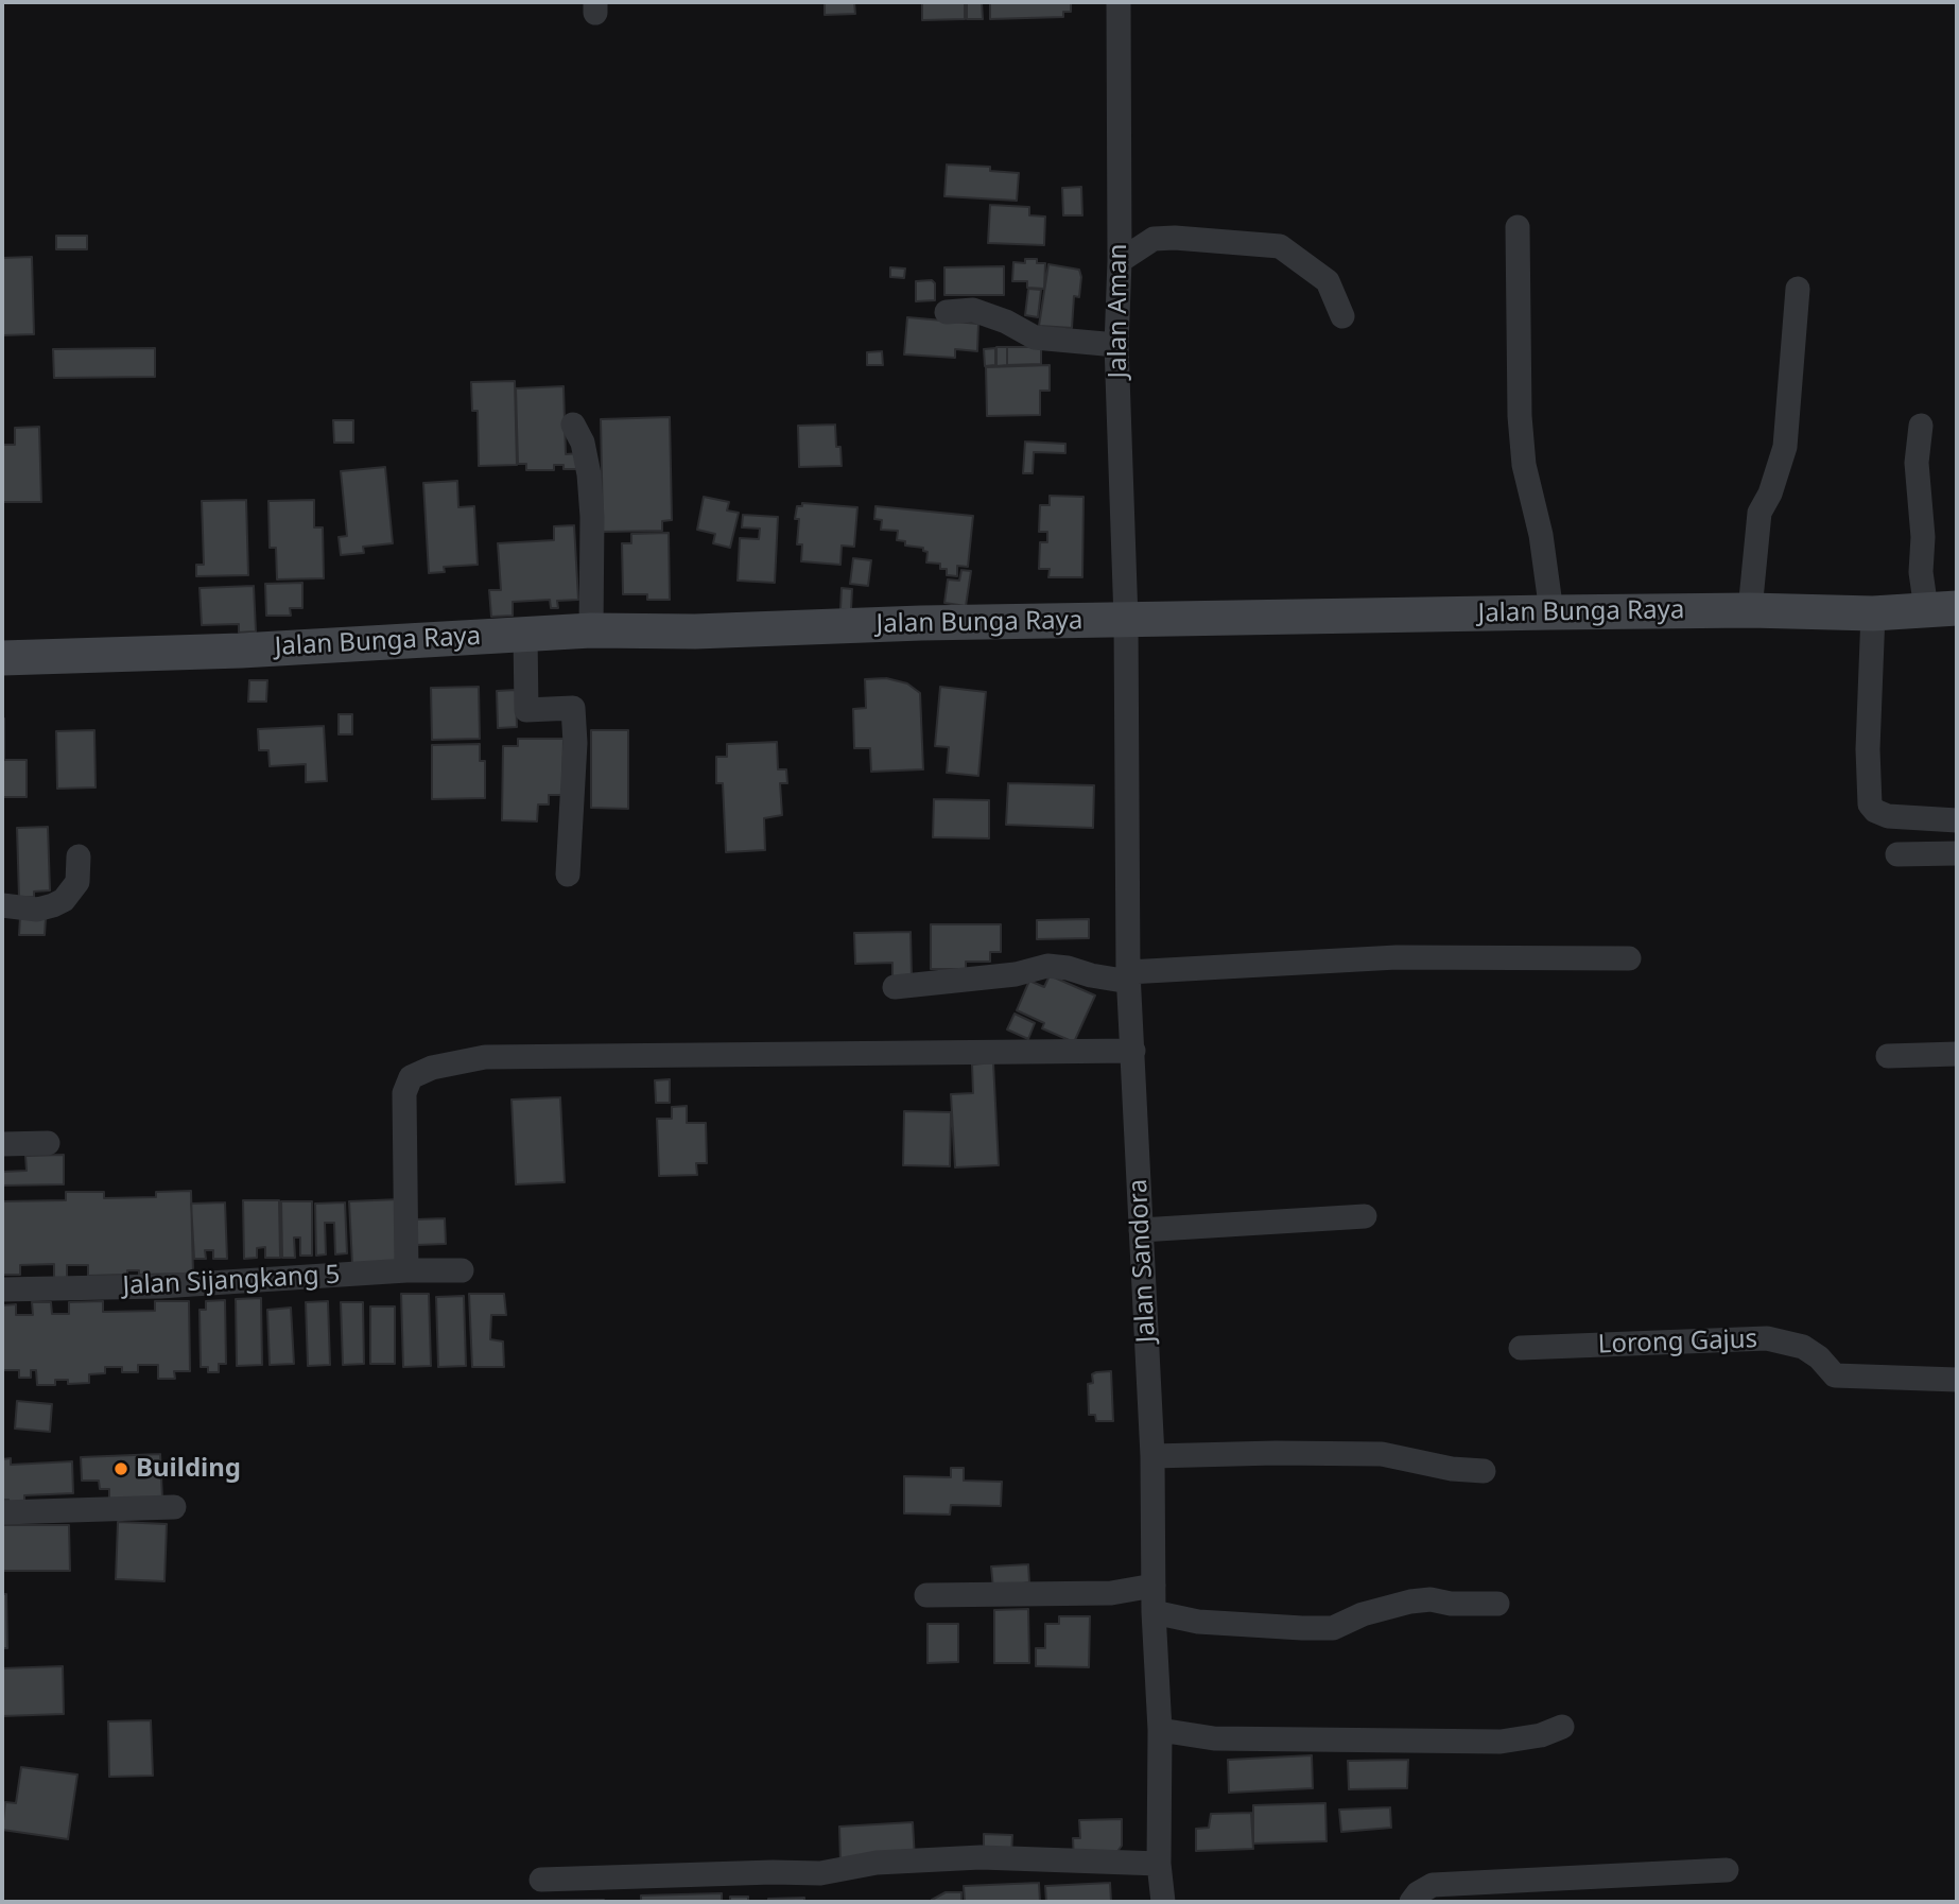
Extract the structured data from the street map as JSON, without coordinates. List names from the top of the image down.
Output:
{
  "streets": {
    "street": [
      "Jalan Aman",
      "Jalan Bunga Raya",
      "Jalan Sandora",
      "Jalan Sijangkang 5",
      "Lorong Gajus"
    ]
  },
  "crossings": [
    ["Jalan Aman", "Jalan Bunga Raya"],
    ["Jalan Aman", "Jalan Sandora"],
    ["Jalan Bunga Raya", "Jalan Sandora"]
  ],
  "places": ["Building"]
}
